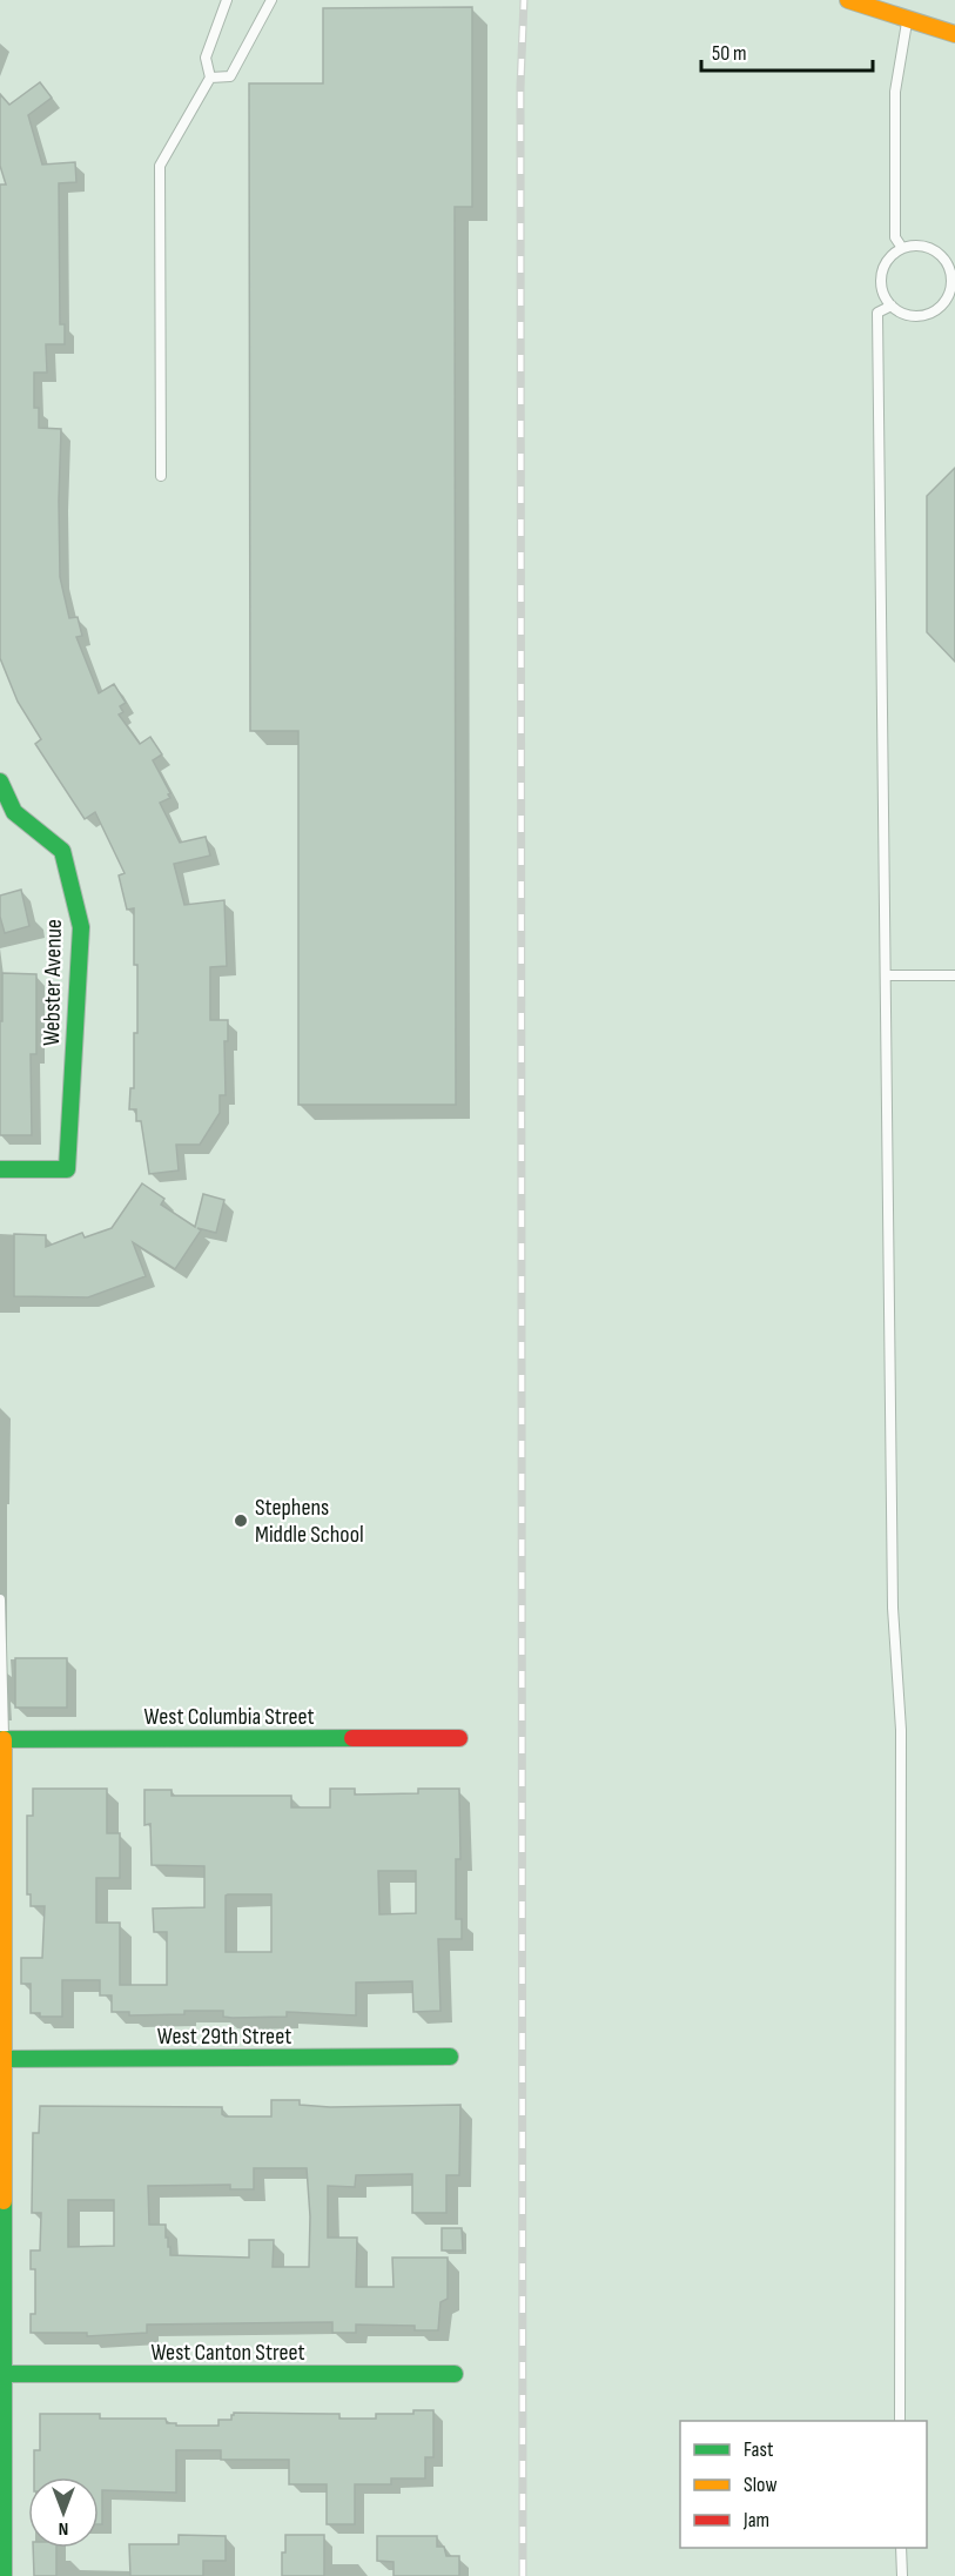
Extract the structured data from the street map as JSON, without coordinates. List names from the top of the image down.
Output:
{
  "streets": {
    "street": [
      "Webster Avenue",
      "West Columbia Street",
      "West 29th Street",
      "West Canton Street"
    ]
  },
  "places": ["Stephens Middle School"],
  "legend": ["Fast", "Slow", "Jam"],
  "scale_bar": "50 m",
  "north": "bottom"
}
